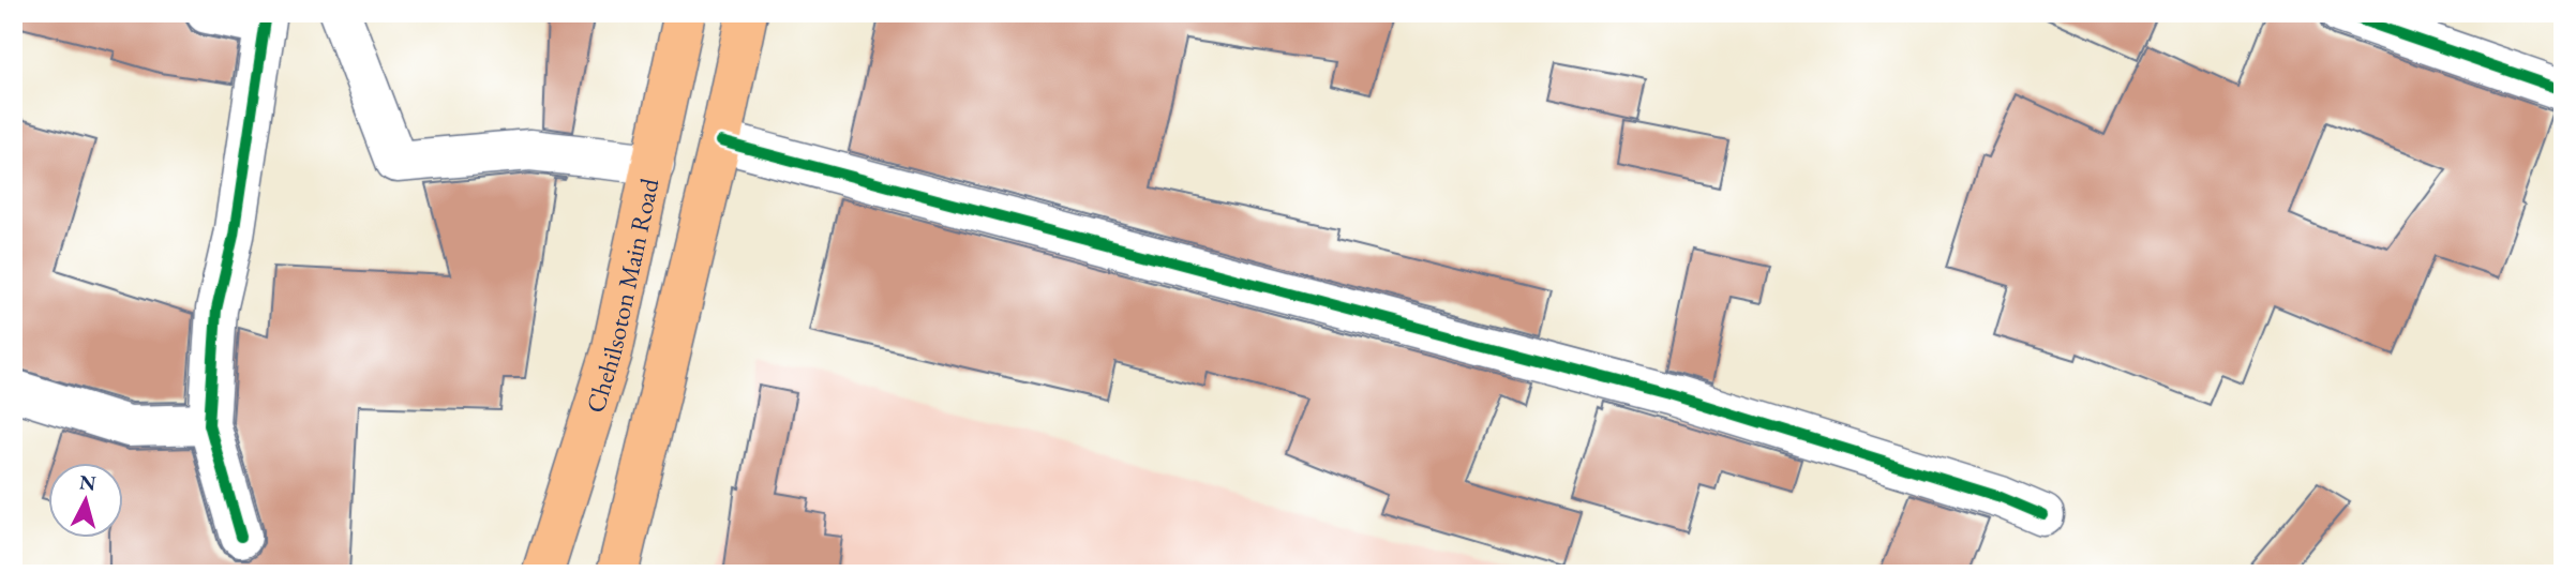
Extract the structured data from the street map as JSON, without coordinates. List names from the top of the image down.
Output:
{
  "streets": {
    "main road": ["Chehilsoton Main Road"]
  },
  "north": "top"
}
